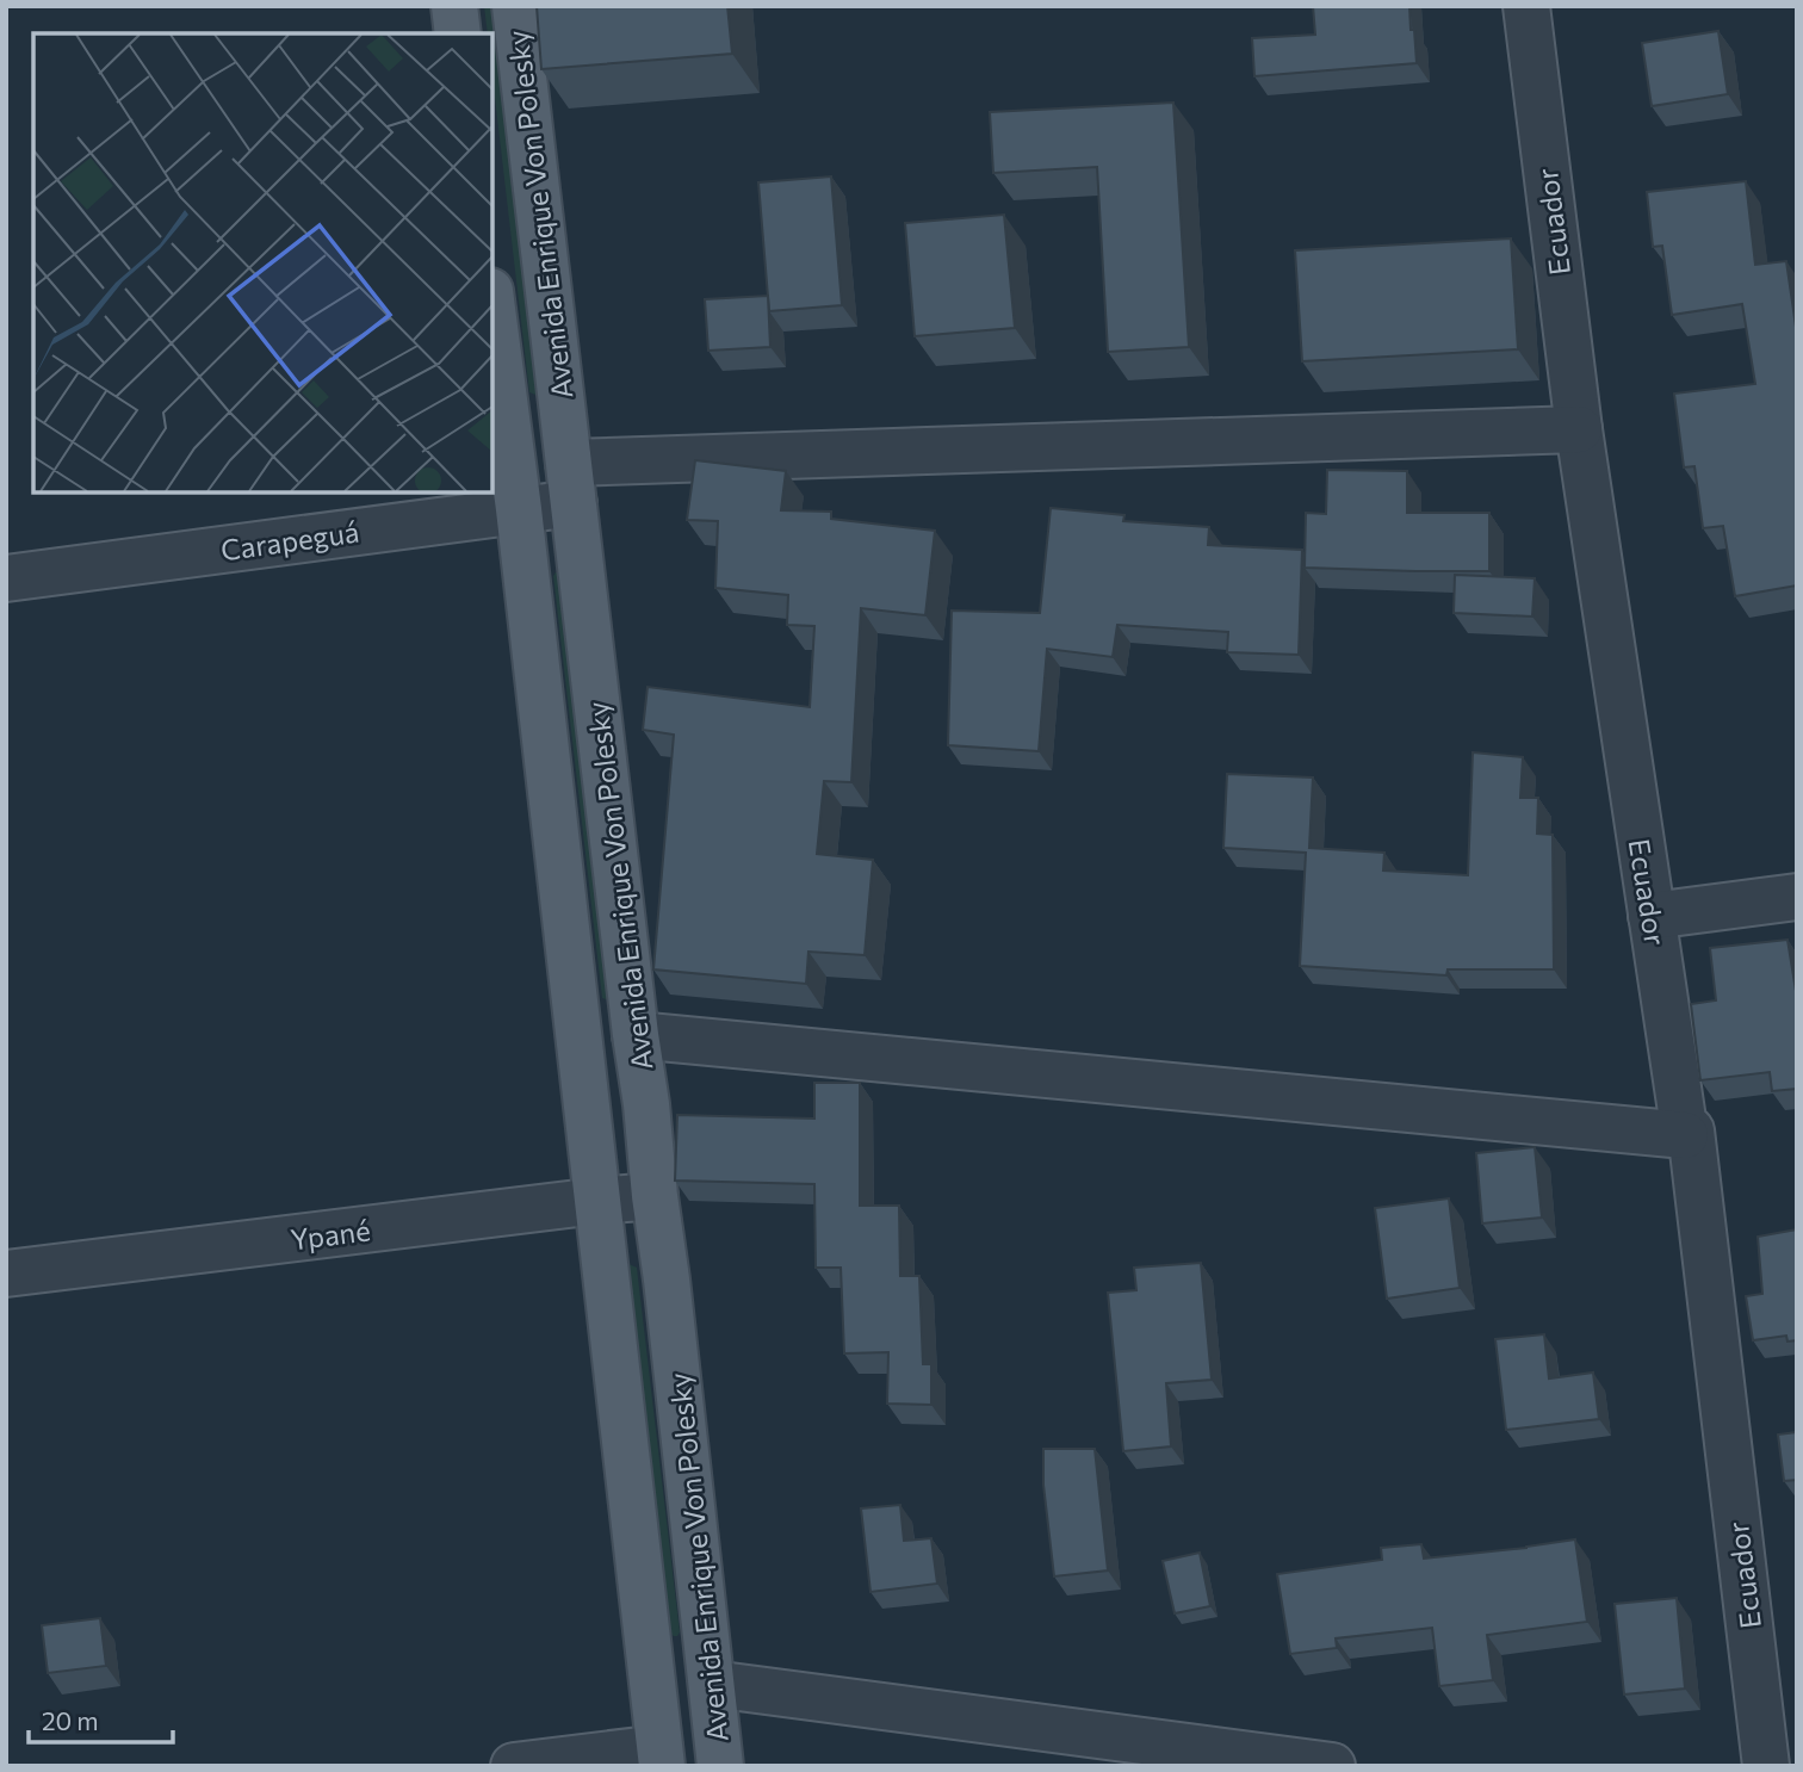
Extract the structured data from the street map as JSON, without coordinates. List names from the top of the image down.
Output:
{
  "streets": {
    "main road": ["Avenida Enrique Von Polesky"],
    "street": ["Ecuador", "Carapeguá", "Ypané"]
  },
  "crossings": [
    ["Avenida Enrique Von Polesky", "Carapeguá"],
    ["Avenida Enrique Von Polesky", "Ypané"],
    ["Ecuador", "Carapeguá"]
  ],
  "scale_bar": "20 m"
}
